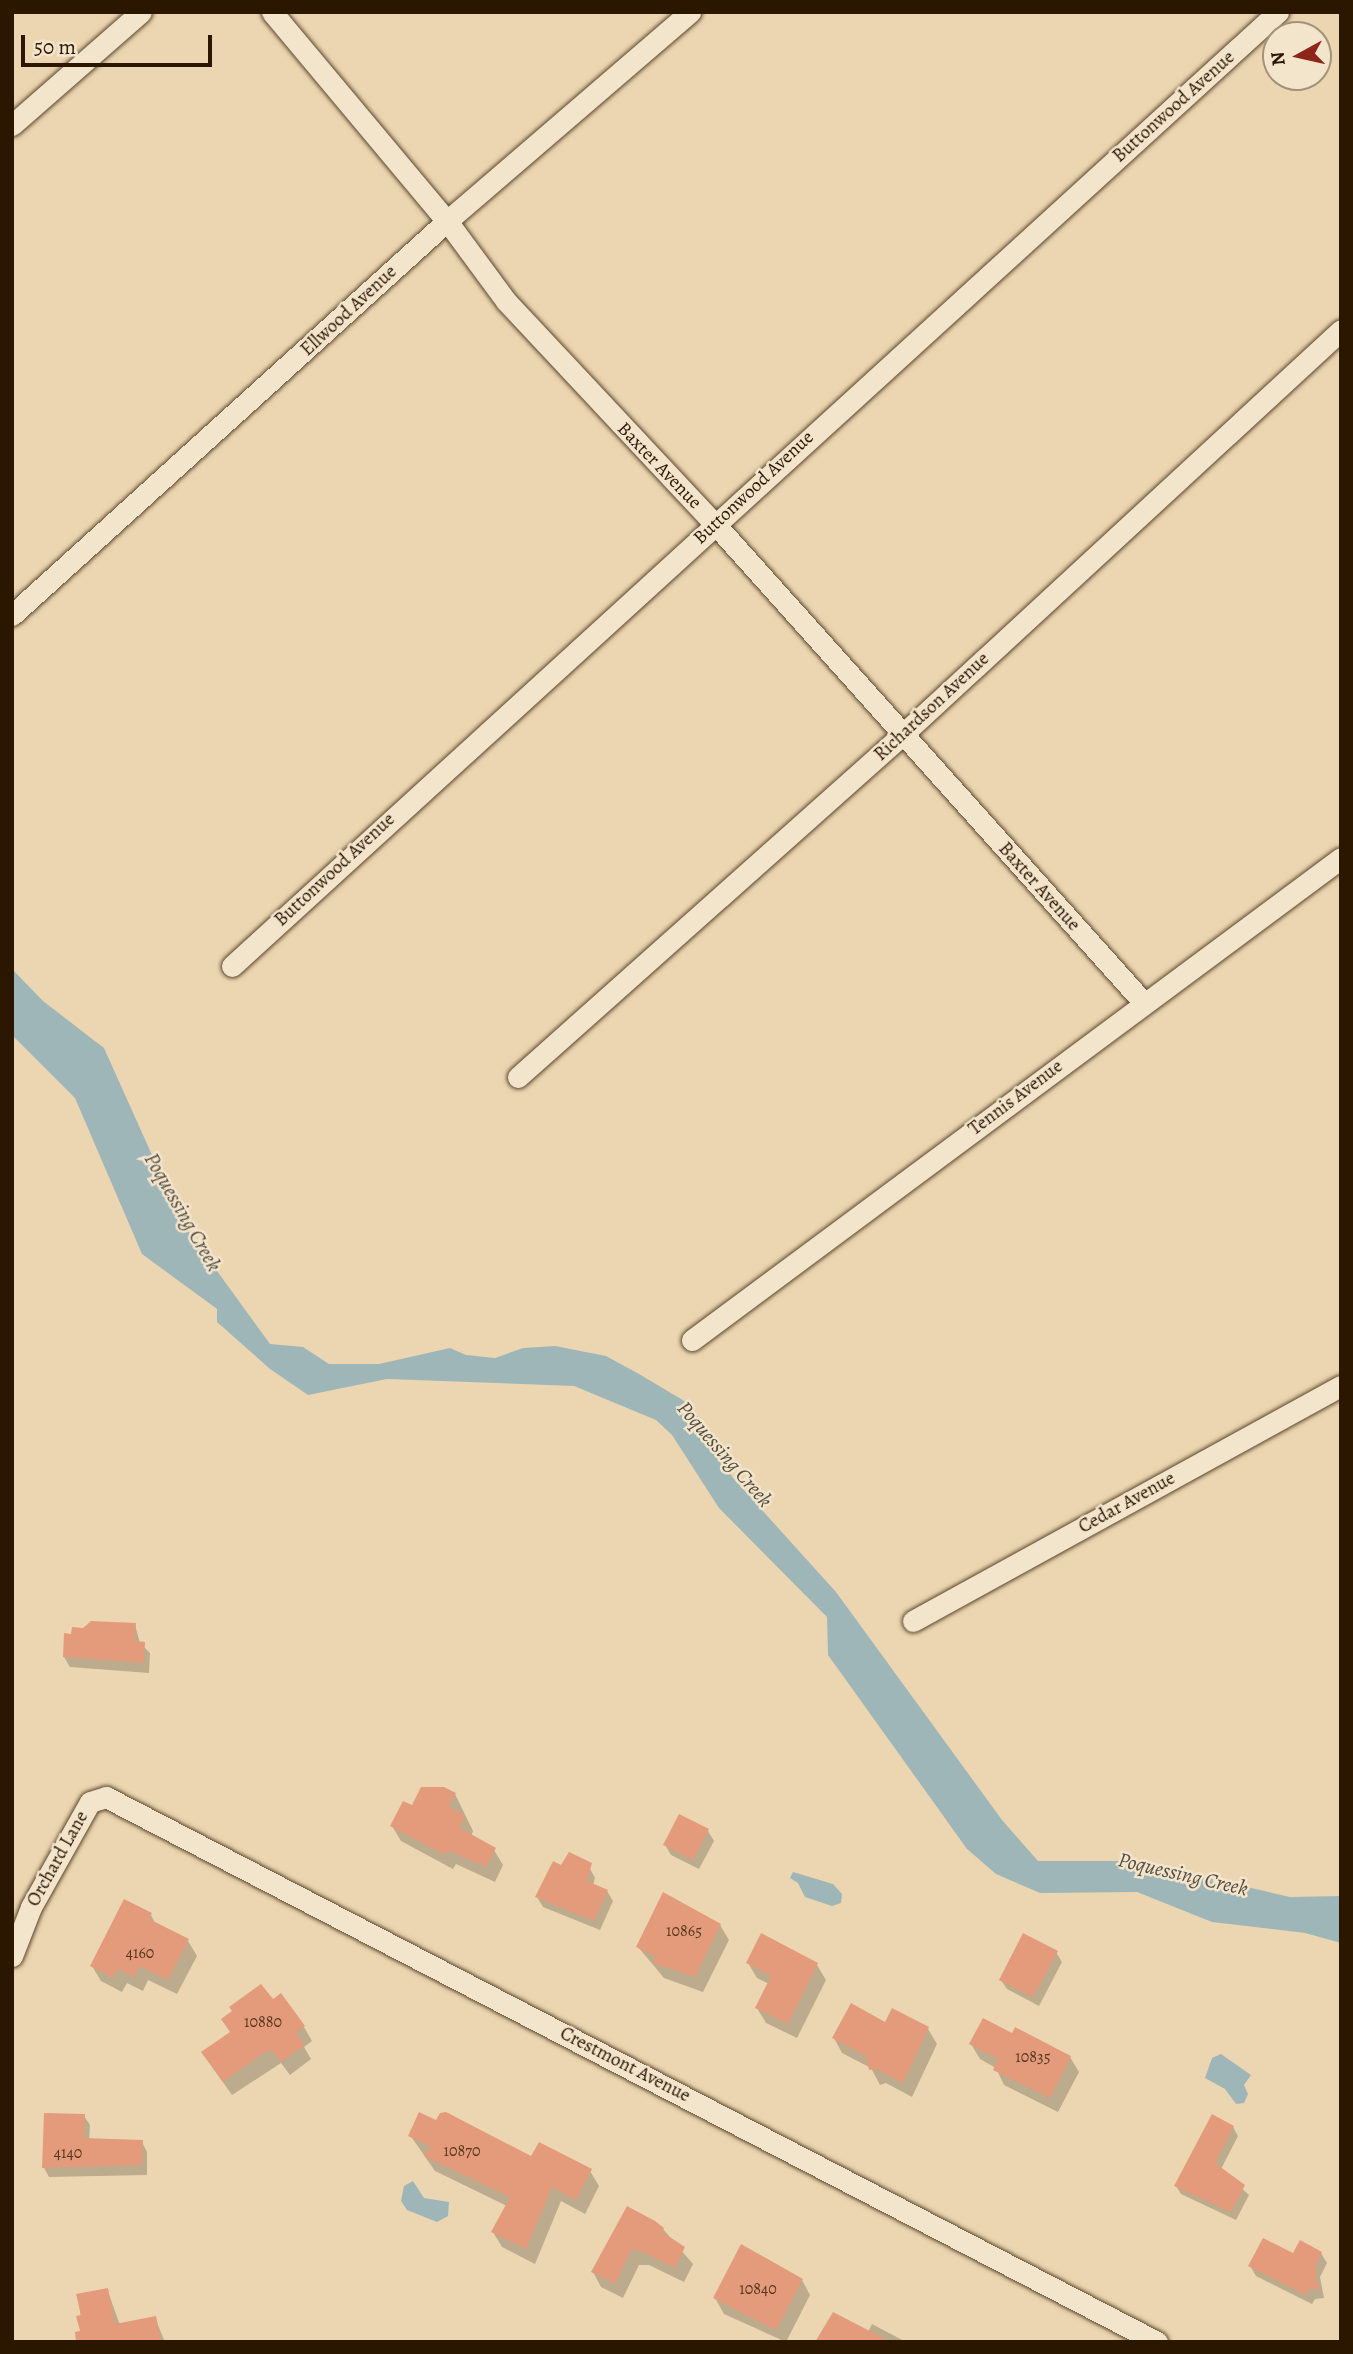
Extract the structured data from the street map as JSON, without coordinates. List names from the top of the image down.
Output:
{
  "streets": {
    "street": [
      "Buttonwood Avenue",
      "Ellwood Avenue",
      "Baxter Avenue",
      "Richardson Avenue",
      "Tennis Avenue",
      "Cedar Avenue",
      "Orchard Lane",
      "Crestmont Avenue"
    ]
  },
  "crossings": [
    ["Buttonwood Avenue", "Baxter Avenue"],
    ["Ellwood Avenue", "Baxter Avenue"],
    ["Baxter Avenue", "Richardson Avenue"],
    ["Baxter Avenue", "Tennis Avenue"],
    ["Orchard Lane", "Crestmont Avenue"]
  ],
  "water": ["Poquessing Creek"],
  "house_numbers": [
    "10865",
    "4160",
    "10880",
    "10835",
    "10870",
    "4140",
    "10840"
  ],
  "scale_bar": "50 m",
  "north": "left"
}
